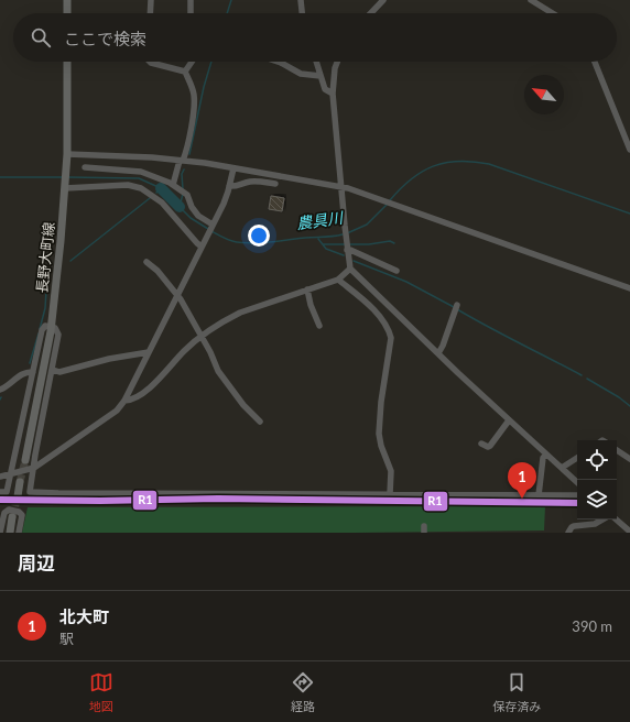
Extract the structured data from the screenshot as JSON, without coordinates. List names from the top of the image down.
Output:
{
  "streets": {
    "main road": ["長野大町線"]
  },
  "water": ["農具川"],
  "lines": ["transit line R1"],
  "north": "top left",
  "page": {
    "search": "ここで検索",
    "pins": "1",
    "heading": "周辺",
    "list": [
      {
        "mark": "1",
        "name": "北大町",
        "note": "駅",
        "value": "390 m"
      }
    ],
    "nav": ["地図", "経路", "保存済み"]
  }
}
